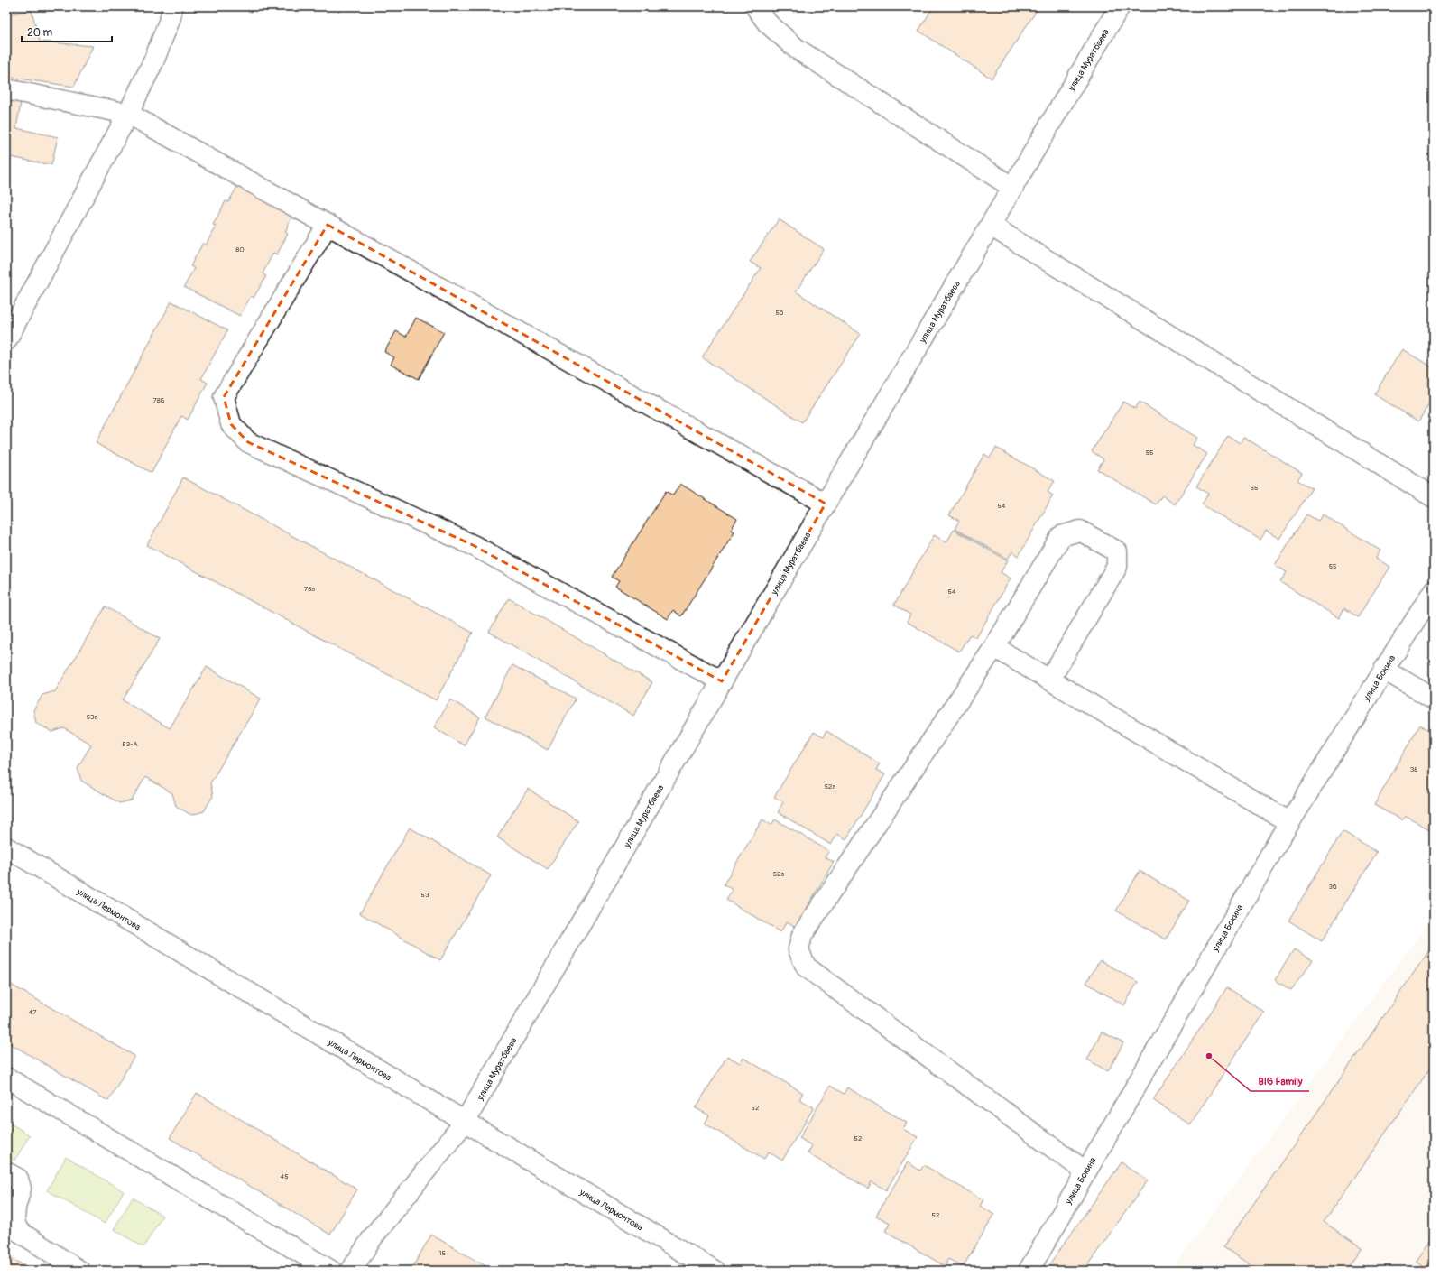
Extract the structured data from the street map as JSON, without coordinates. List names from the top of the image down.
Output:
{
  "streets": {
    "street": ["улица Муратбаева", "улица Бокина", "улица Лермонтова"]
  },
  "crossings": [
    ["улица Муратбаева", "улица Лермонтова"]
  ],
  "places": ["BIG Family"],
  "house_numbers": [
    "80",
    "56",
    "78Б",
    "55",
    "55",
    "54",
    "55",
    "78а",
    "54",
    "53а",
    "53-А",
    "38",
    "52а",
    "52а",
    "36",
    "53",
    "47",
    "52",
    "52",
    "45",
    "52",
    "15"
  ],
  "scale_bar": "20 m"
}
